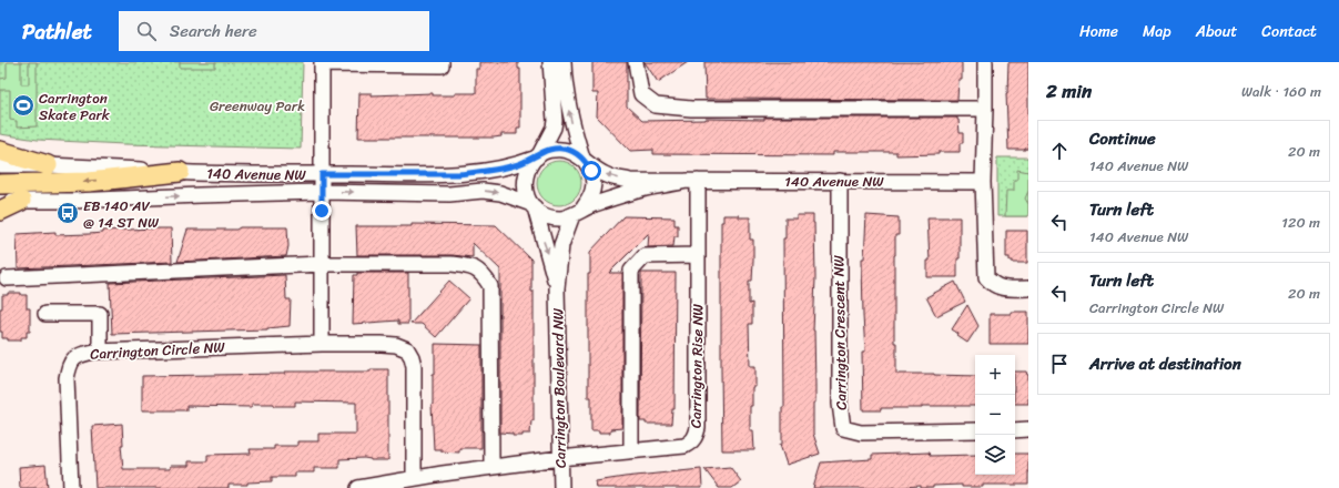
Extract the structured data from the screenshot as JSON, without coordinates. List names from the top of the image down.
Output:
{
  "streets": {
    "street": [
      "140 Avenue NW",
      "Carrington Crescent NW",
      "Carrington Circle NW",
      "Carrington Rise NW",
      "Carrington Boulevard NW"
    ]
  },
  "crossings": [
    ["140 Avenue NW", "Carrington Crescent NW"],
    ["140 Avenue NW", "Carrington Rise NW"],
    ["140 Avenue NW", "Carrington Boulevard NW"],
    ["Carrington Rise NW", "Carrington Boulevard NW"]
  ],
  "parks": ["Greenway Park"],
  "places": {
    "sports": ["Carrington Skate Park"],
    "bus stop": ["EB 140 AV @ 14 ST NW"]
  },
  "page": {
    "header": "Pathlet",
    "search": "Search here",
    "nav": [
      "Home",
      "Map",
      "About",
      "Contact"
    ],
    "heading": ["2 min", "Walk · 160 m"],
    "list": [
      ["Continue", "140 Avenue NW", "20 m"],
      ["Turn left", "140 Avenue NW", "120 m"],
      ["Turn left", "Carrington Circle NW", "20 m"],
      "Arrive at destination"
    ],
    "map_buttons": ["+", "−"]
  }
}
